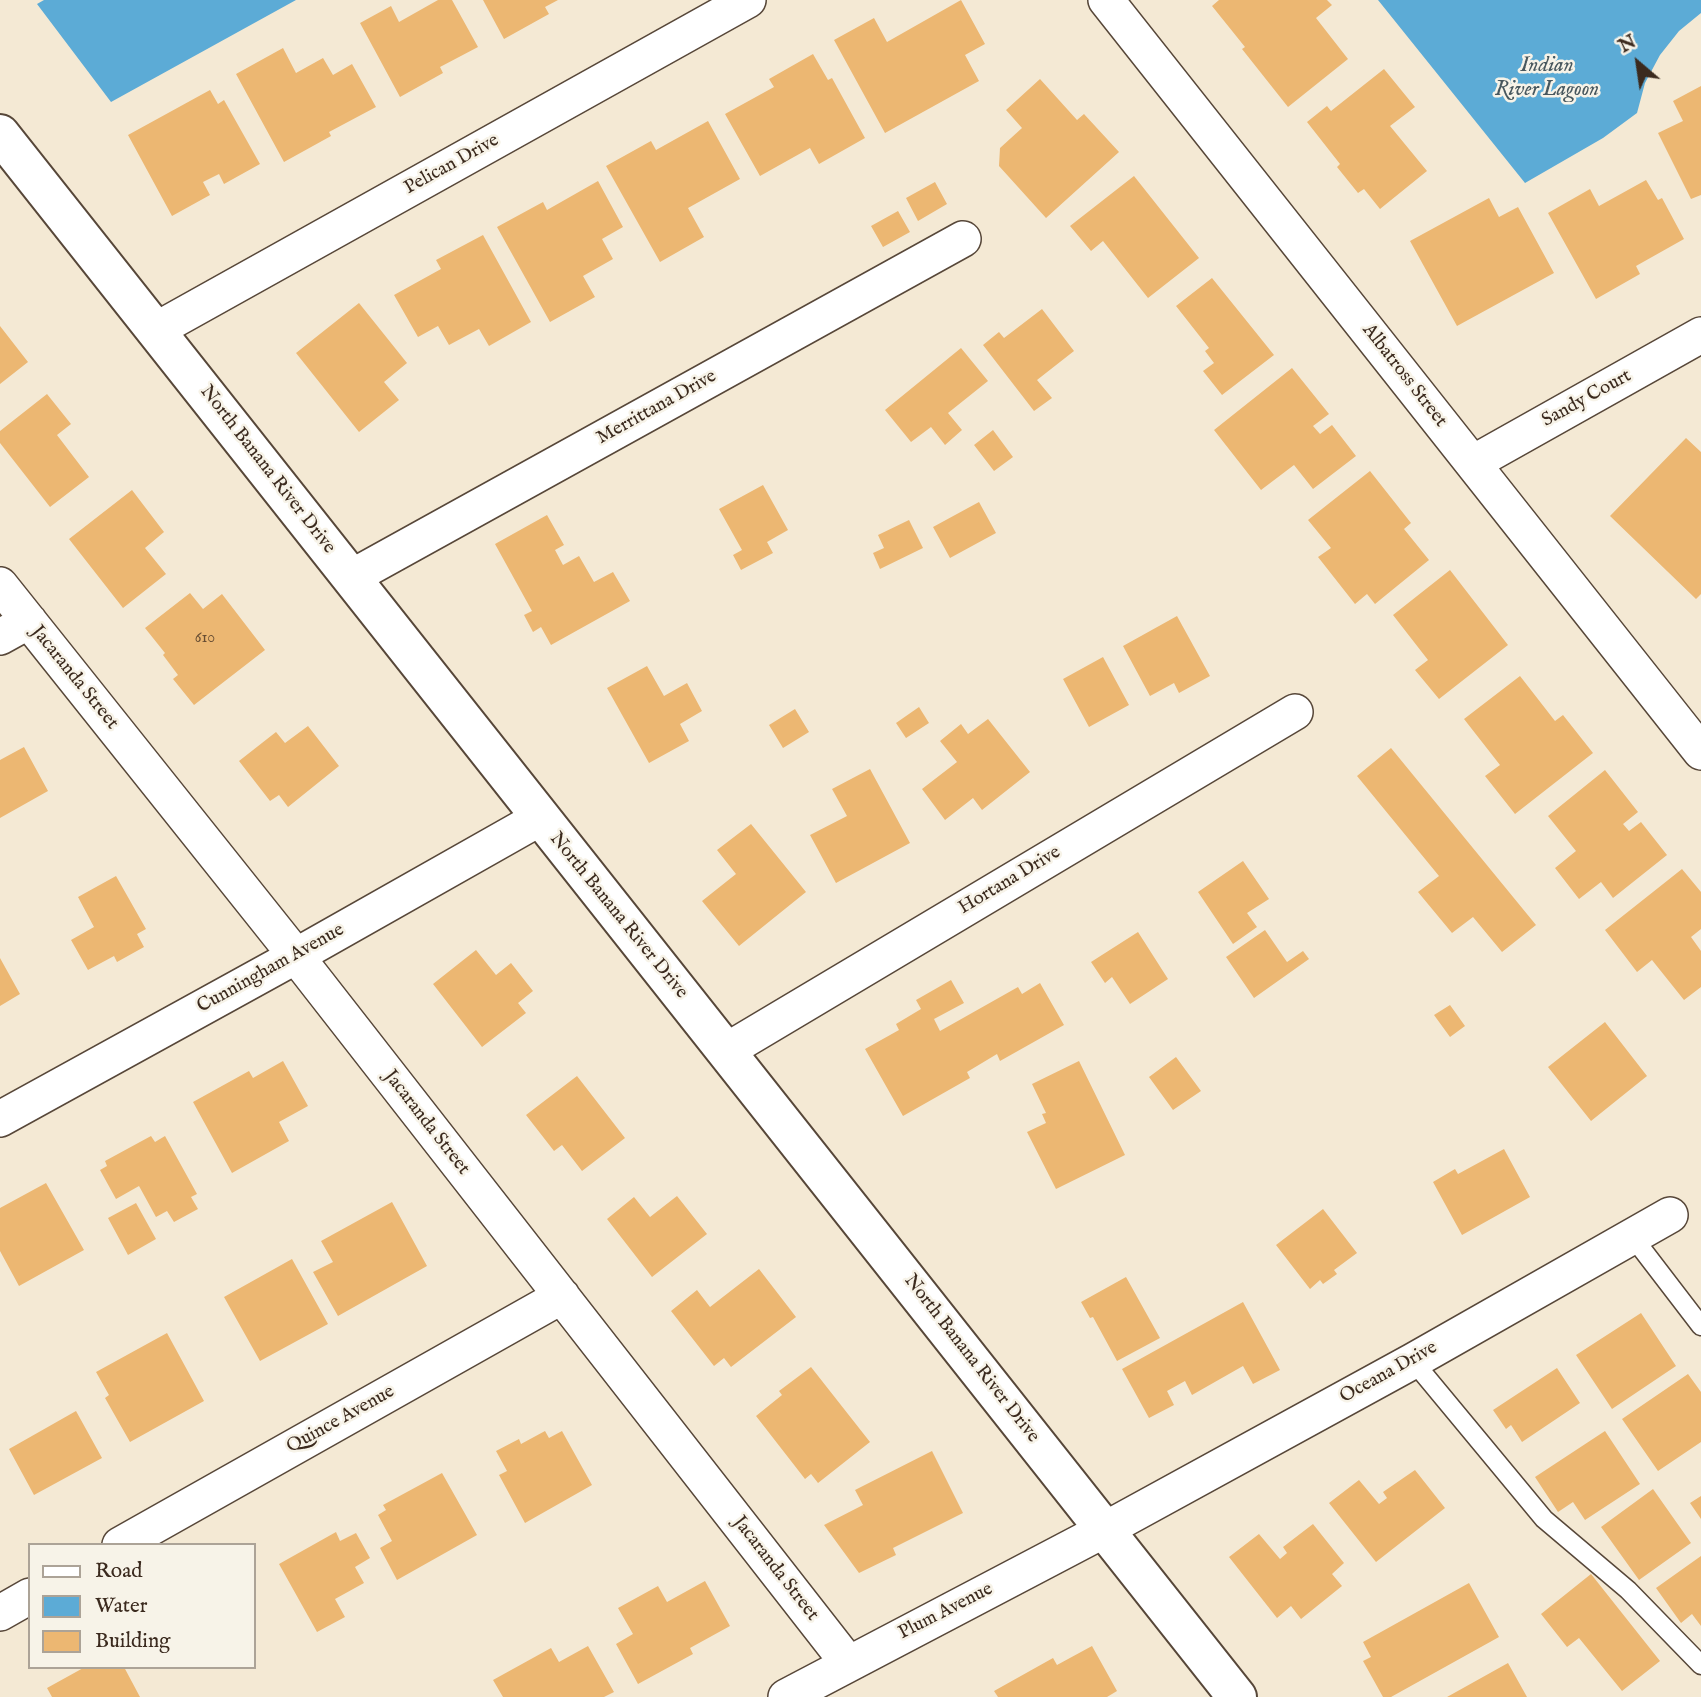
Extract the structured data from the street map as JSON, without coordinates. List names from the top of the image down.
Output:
{
  "streets": {
    "street": [
      "Pelican Drive",
      "Albatross Street",
      "Sandy Court",
      "Merrittana Drive",
      "North Banana River Drive",
      "Jacaranda Street",
      "Hortana Drive",
      "Cunningham Avenue",
      "Oceana Drive",
      "Quince Avenue",
      "Plum Avenue"
    ]
  },
  "crossings": [
    ["Pelican Drive", "North Banana River Drive"],
    ["Albatross Street", "Sandy Court"],
    ["Merrittana Drive", "North Banana River Drive"],
    ["North Banana River Drive", "Hortana Drive"],
    ["North Banana River Drive", "Cunningham Avenue"],
    ["North Banana River Drive", "Oceana Drive"],
    ["North Banana River Drive", "Plum Avenue"],
    ["Jacaranda Street", "Cunningham Avenue"],
    ["Jacaranda Street", "Quince Avenue"],
    ["Jacaranda Street", "Plum Avenue"],
    ["Oceana Drive", "Plum Avenue"]
  ],
  "water": ["Indian River Lagoon"],
  "house_numbers": ["610"],
  "legend": ["Road", "Water", "Building"],
  "north": "top left"
}
